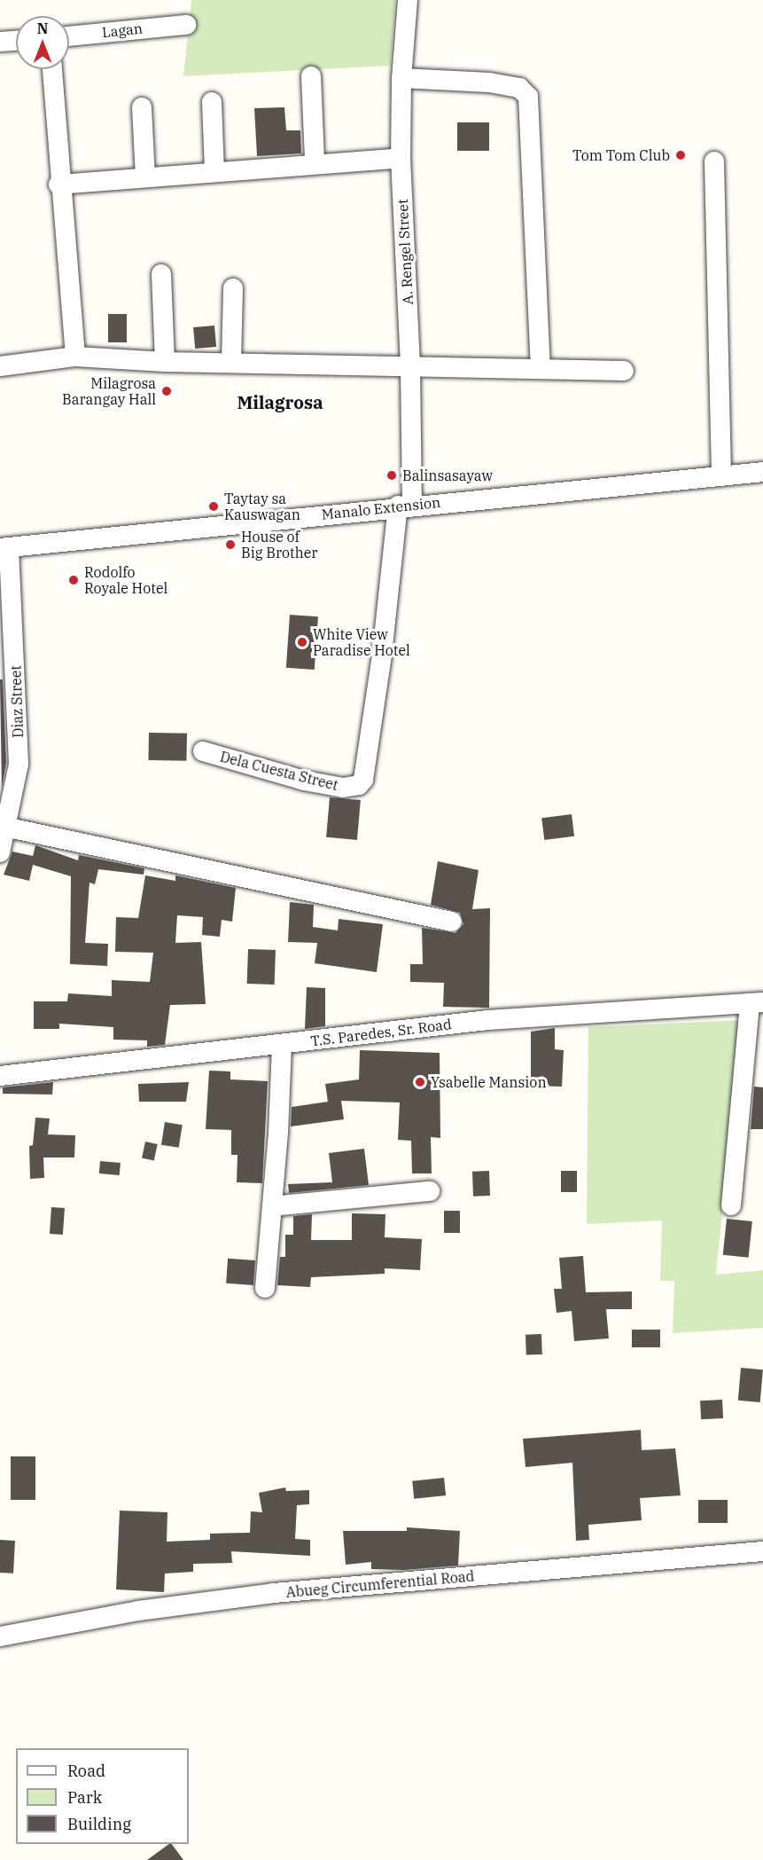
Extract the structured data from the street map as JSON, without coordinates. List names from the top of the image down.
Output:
{
  "streets": {
    "street": [
      "Lagan",
      "A. Rengel Street",
      "Manalo Extension",
      "Diaz Street",
      "Dela Cuesta Street",
      "T.S. Paredes, Sr. Road",
      "Abueg Circumferential Road"
    ]
  },
  "crossings": [
    ["A. Rengel Street", "Manalo Extension"],
    ["A. Rengel Street", "Dela Cuesta Street"],
    ["Manalo Extension", "Diaz Street"],
    ["Manalo Extension", "Dela Cuesta Street"]
  ],
  "districts": ["Milagrosa"],
  "places": [
    "Tom Tom Club",
    "Milagrosa Barangay Hall",
    "Balinsasayaw",
    "Taytay sa Kauswagan",
    "House of Big Brother",
    "Rodolfo Royale Hotel",
    "White View Paradise Hotel",
    "Ysabelle Mansion"
  ],
  "legend": ["Road", "Park", "Building"],
  "north": "top"
}
